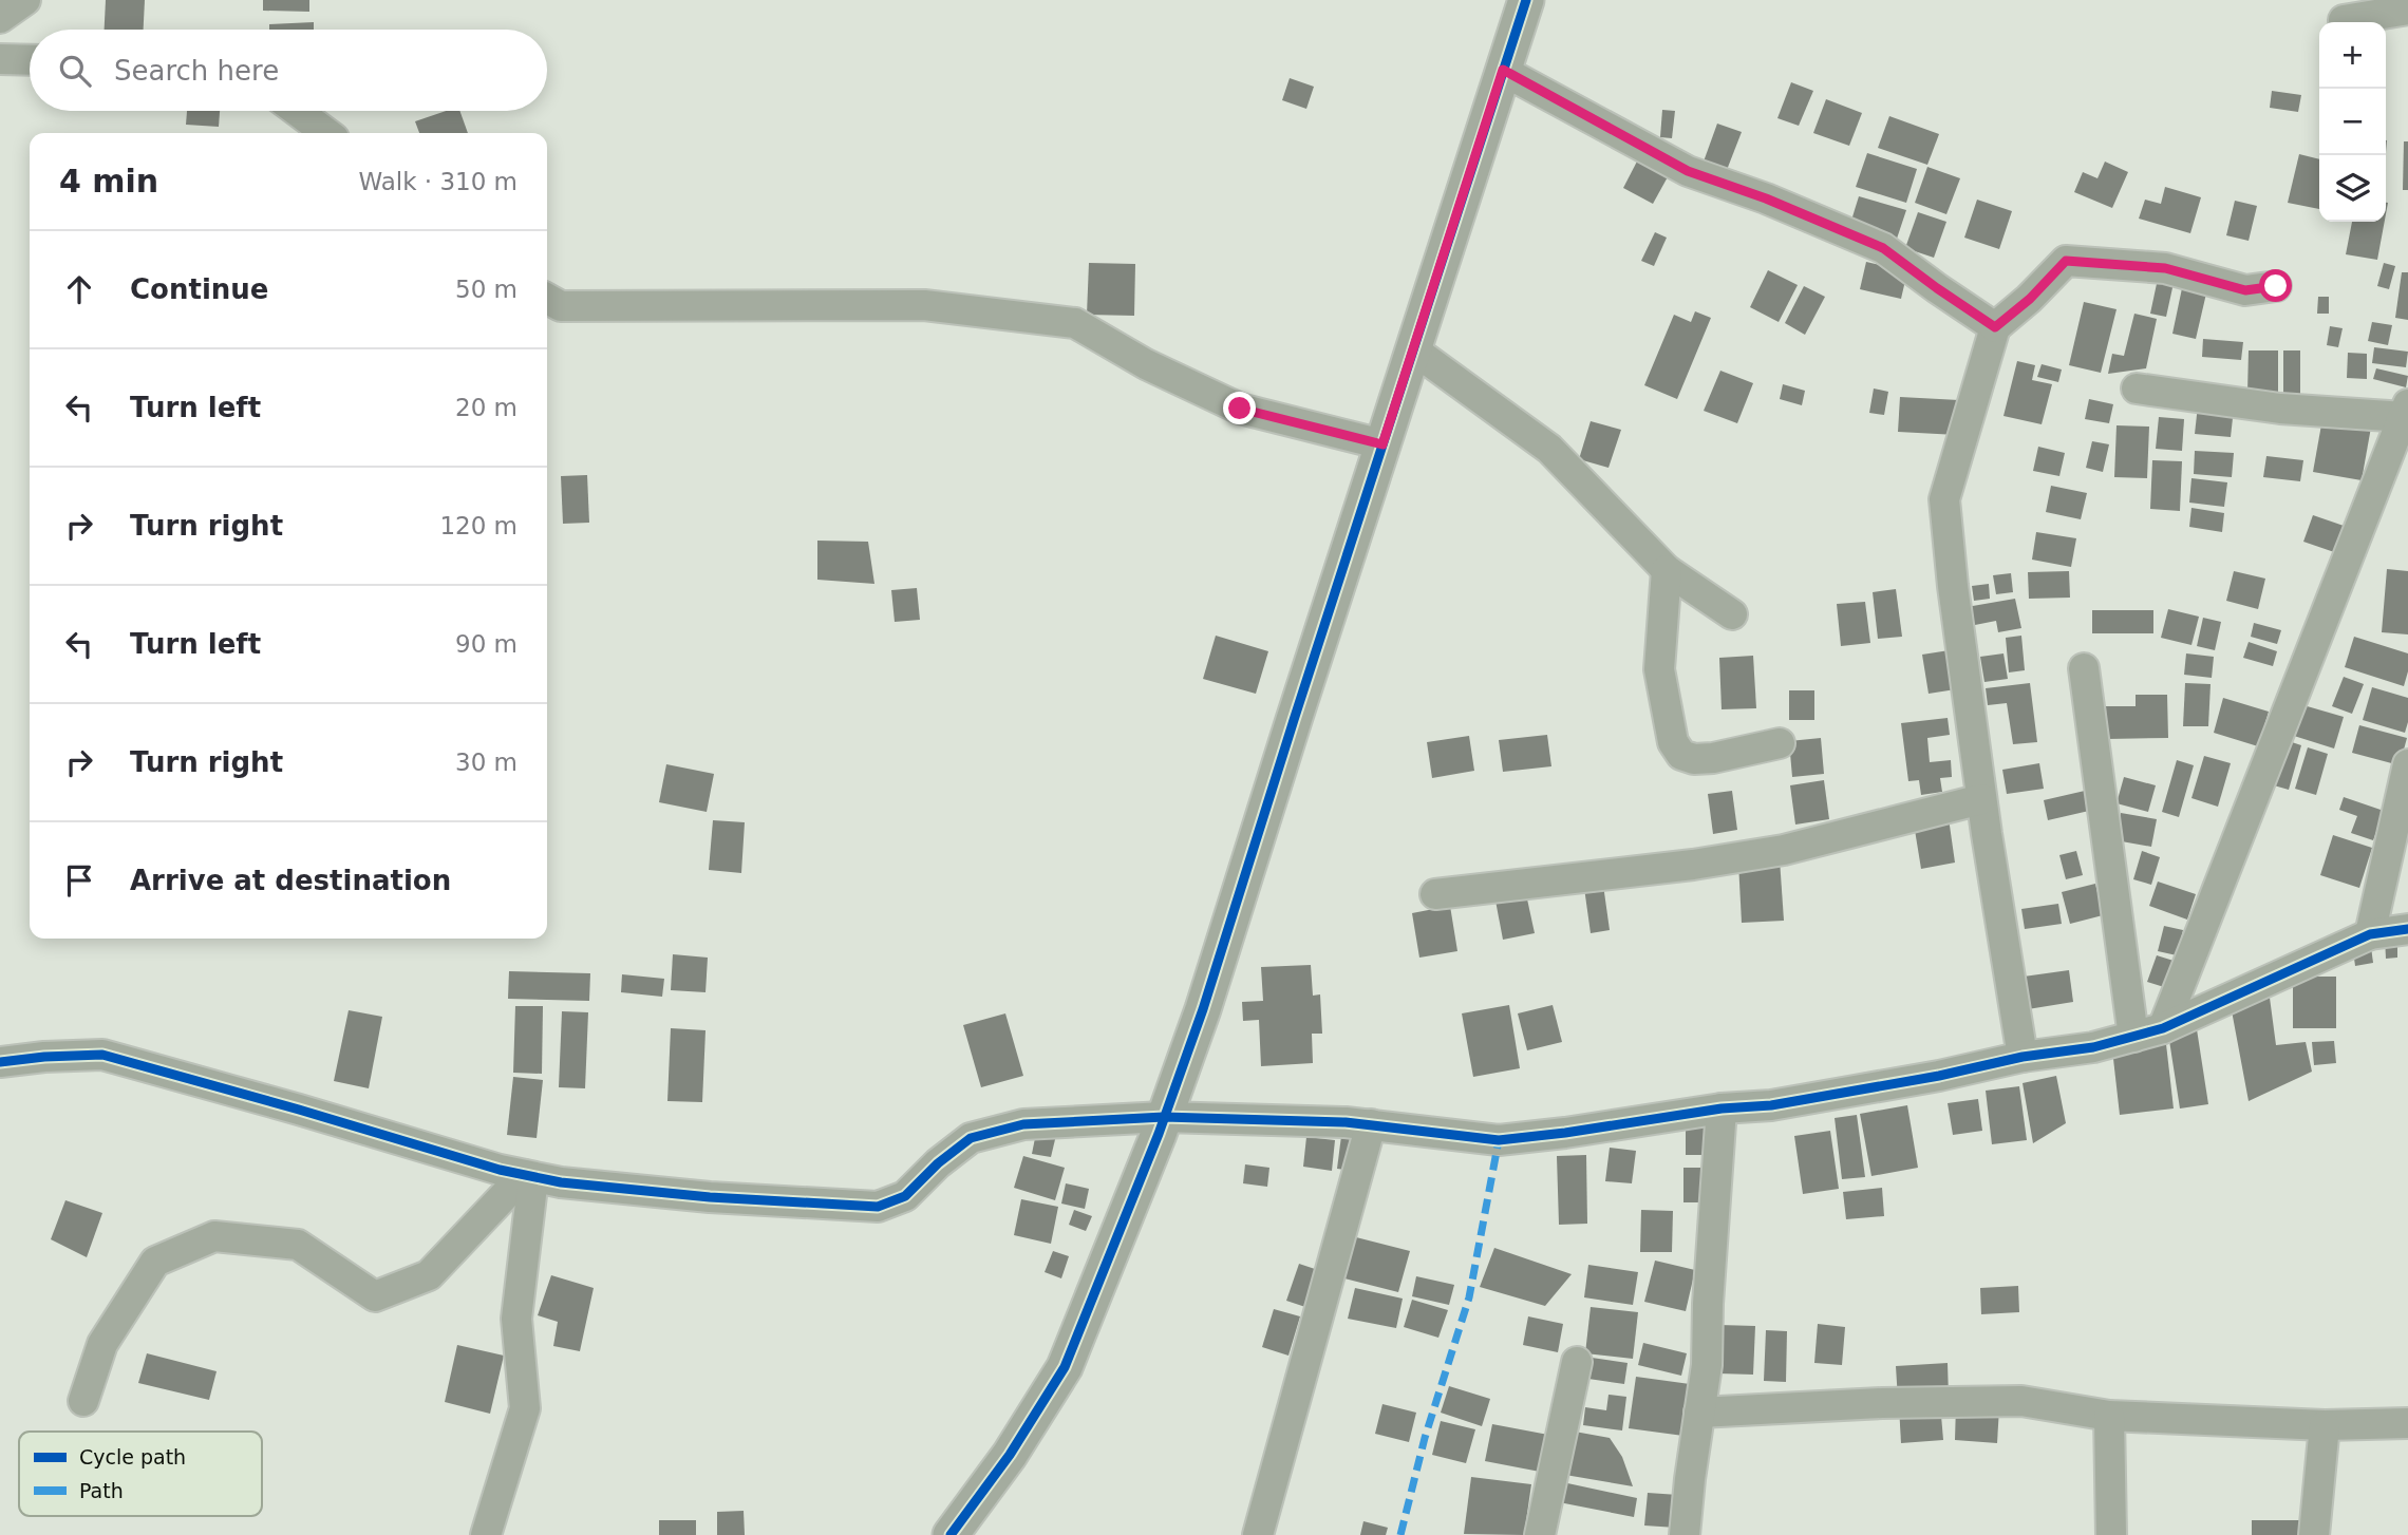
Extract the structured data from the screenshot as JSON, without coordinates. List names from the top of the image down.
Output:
{
  "legend": ["Cycle path", "Path"],
  "page": {
    "map_buttons": ["+", "−"],
    "search": "Search here",
    "heading": ["4 min", "Walk · 310 m"],
    "list": [
      ["Continue", "50 m"],
      ["Turn left", "20 m"],
      ["Turn right", "120 m"],
      ["Turn left", "90 m"],
      ["Turn right", "30 m"],
      "Arrive at destination"
    ]
  }
}
